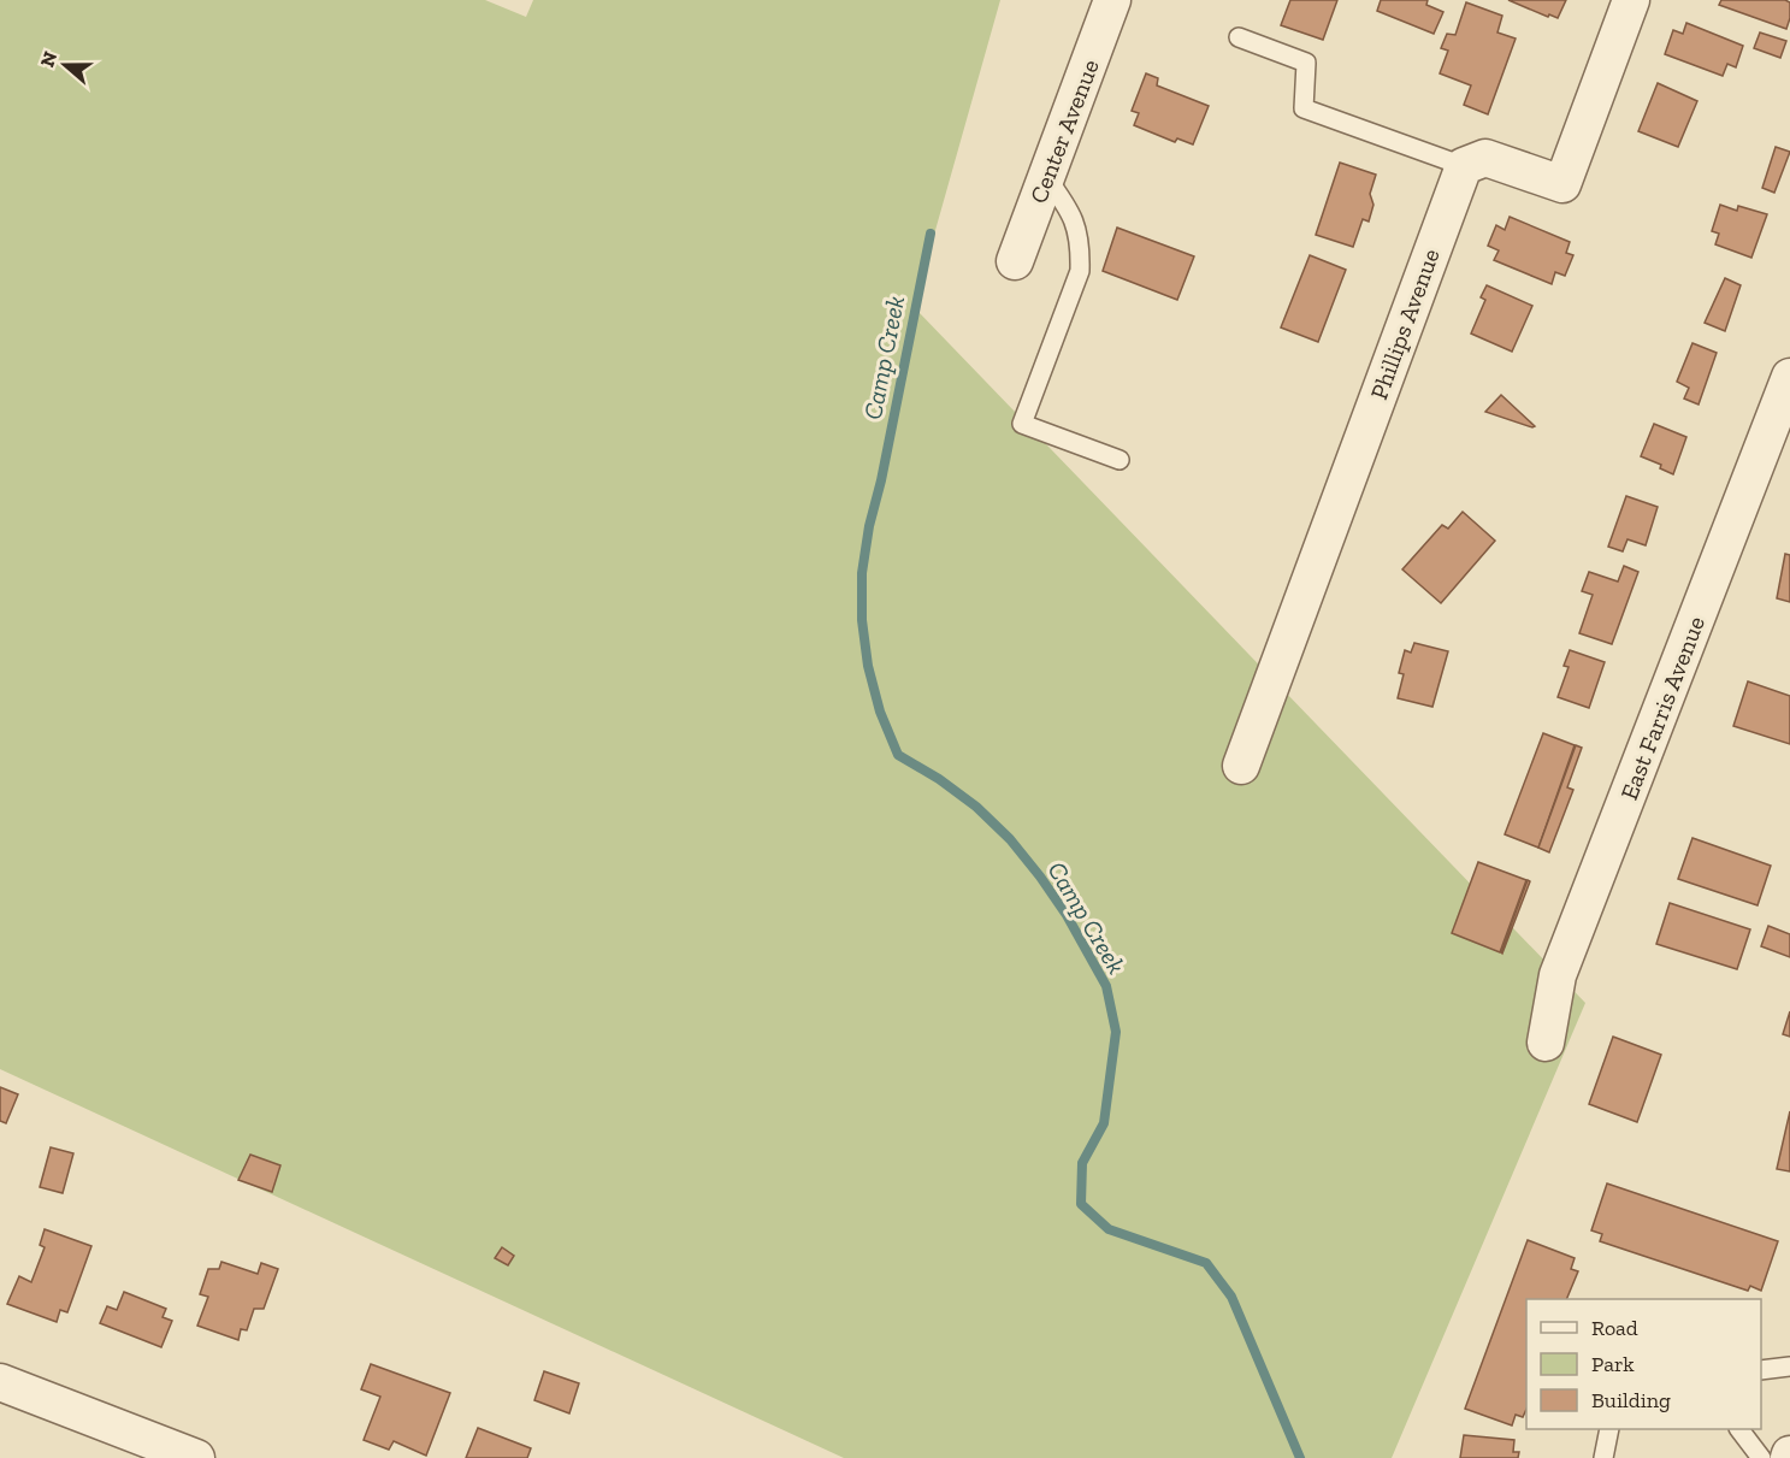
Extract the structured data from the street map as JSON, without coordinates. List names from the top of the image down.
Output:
{
  "streets": {
    "street": ["Center Avenue", "Phillips Avenue", "East Farris Avenue"]
  },
  "water": ["Camp Creek"],
  "legend": ["Road", "Park", "Building"],
  "north": "left"
}
